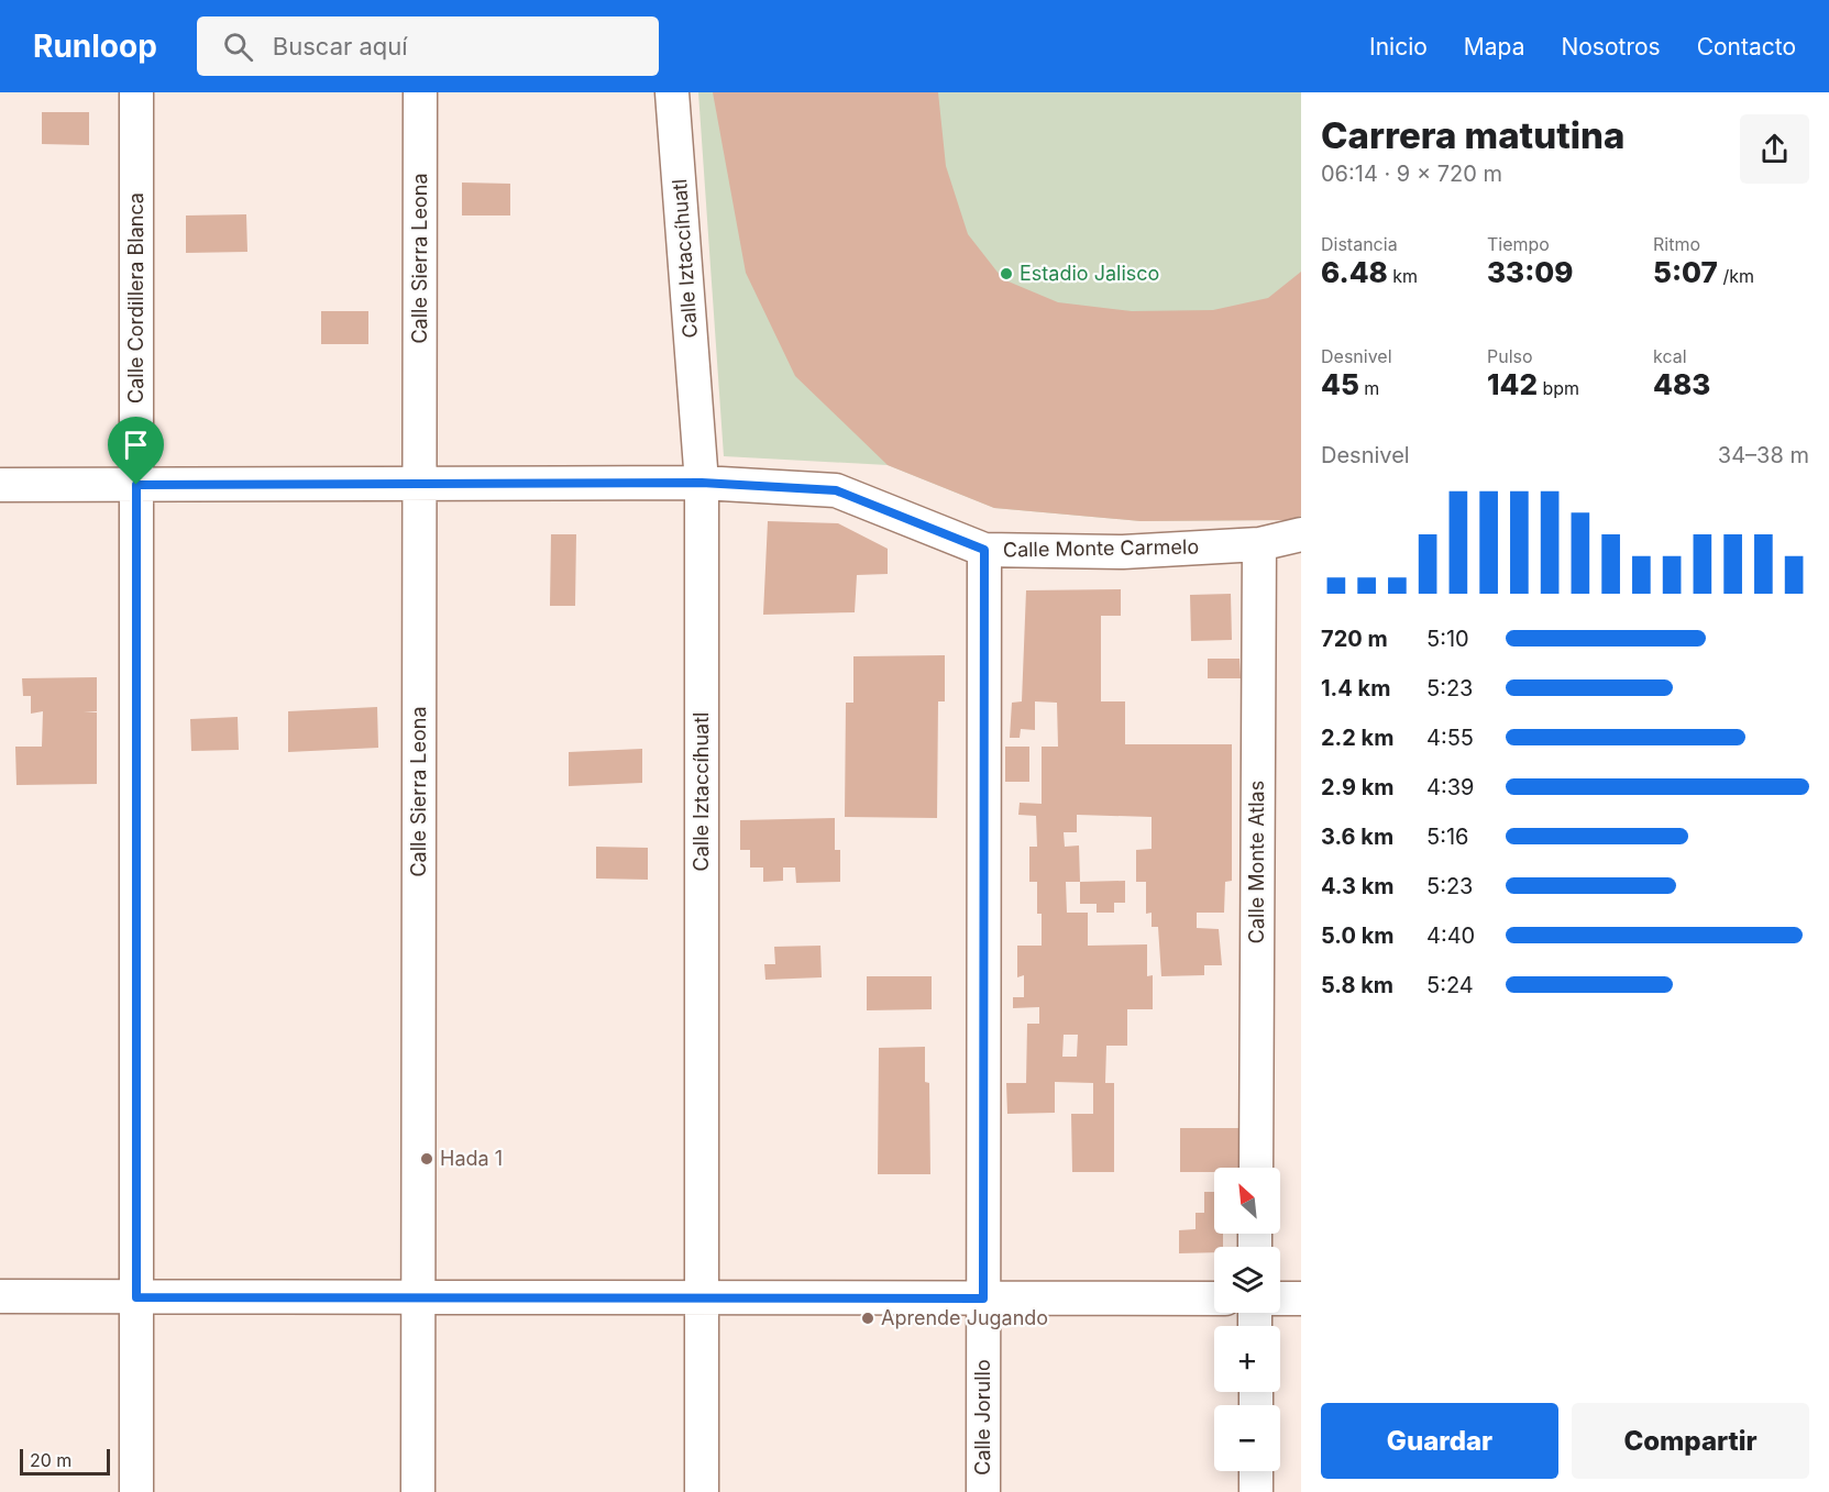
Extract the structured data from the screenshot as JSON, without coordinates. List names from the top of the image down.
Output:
{
  "streets": {
    "street": [
      "Calle Sierra Leona",
      "Calle Iztaccíhuatl",
      "Calle Cordillera Blanca",
      "Calle Monte Carmelo",
      "Calle Monte Atlas",
      "Calle Jorullo"
    ]
  },
  "crossings": [
    ["Calle Sierra Leona", "Calle Monte Carmelo"],
    ["Calle Iztaccíhuatl", "Calle Monte Carmelo"],
    ["Calle Cordillera Blanca", "Calle Monte Carmelo"],
    ["Calle Monte Carmelo", "Calle Monte Atlas"],
    ["Calle Monte Carmelo", "Calle Jorullo"]
  ],
  "places": ["Estadio Jalisco", "Hada 1", "Aprende Jugando"],
  "scale_bar": "20 m",
  "north": "top left",
  "page": {
    "header": "Runloop",
    "search": "Buscar aquí",
    "nav": [
      "Inicio",
      "Mapa",
      "Nosotros",
      "Contacto"
    ],
    "heading": ["Carrera matutina", "06:14 · 9 × 720 m"],
    "stats": [
      ["Distancia", "6.48 km"],
      ["Tiempo", "33:09"],
      ["Ritmo", "5:07 /km"],
      ["Desnivel", "45 m"],
      ["Pulso", "142 bpm"],
      ["kcal", "483"]
    ],
    "chart": ["Desnivel", "34–38 m"],
    "list": [
      {
        "name": "720 m",
        "note": "5:10"
      },
      {
        "name": "1.4 km",
        "note": "5:23"
      },
      {
        "name": "2.2 km",
        "note": "4:55"
      },
      {
        "name": "2.9 km",
        "note": "4:39"
      },
      {
        "name": "3.6 km",
        "note": "5:16"
      },
      {
        "name": "4.3 km",
        "note": "5:23"
      },
      {
        "name": "5.0 km",
        "note": "4:40"
      },
      {
        "name": "5.8 km",
        "note": "5:24"
      }
    ],
    "map_buttons": ["+", "−"],
    "buttons": ["Guardar", "Compartir"],
    "scale": "20 m"
  }
}
